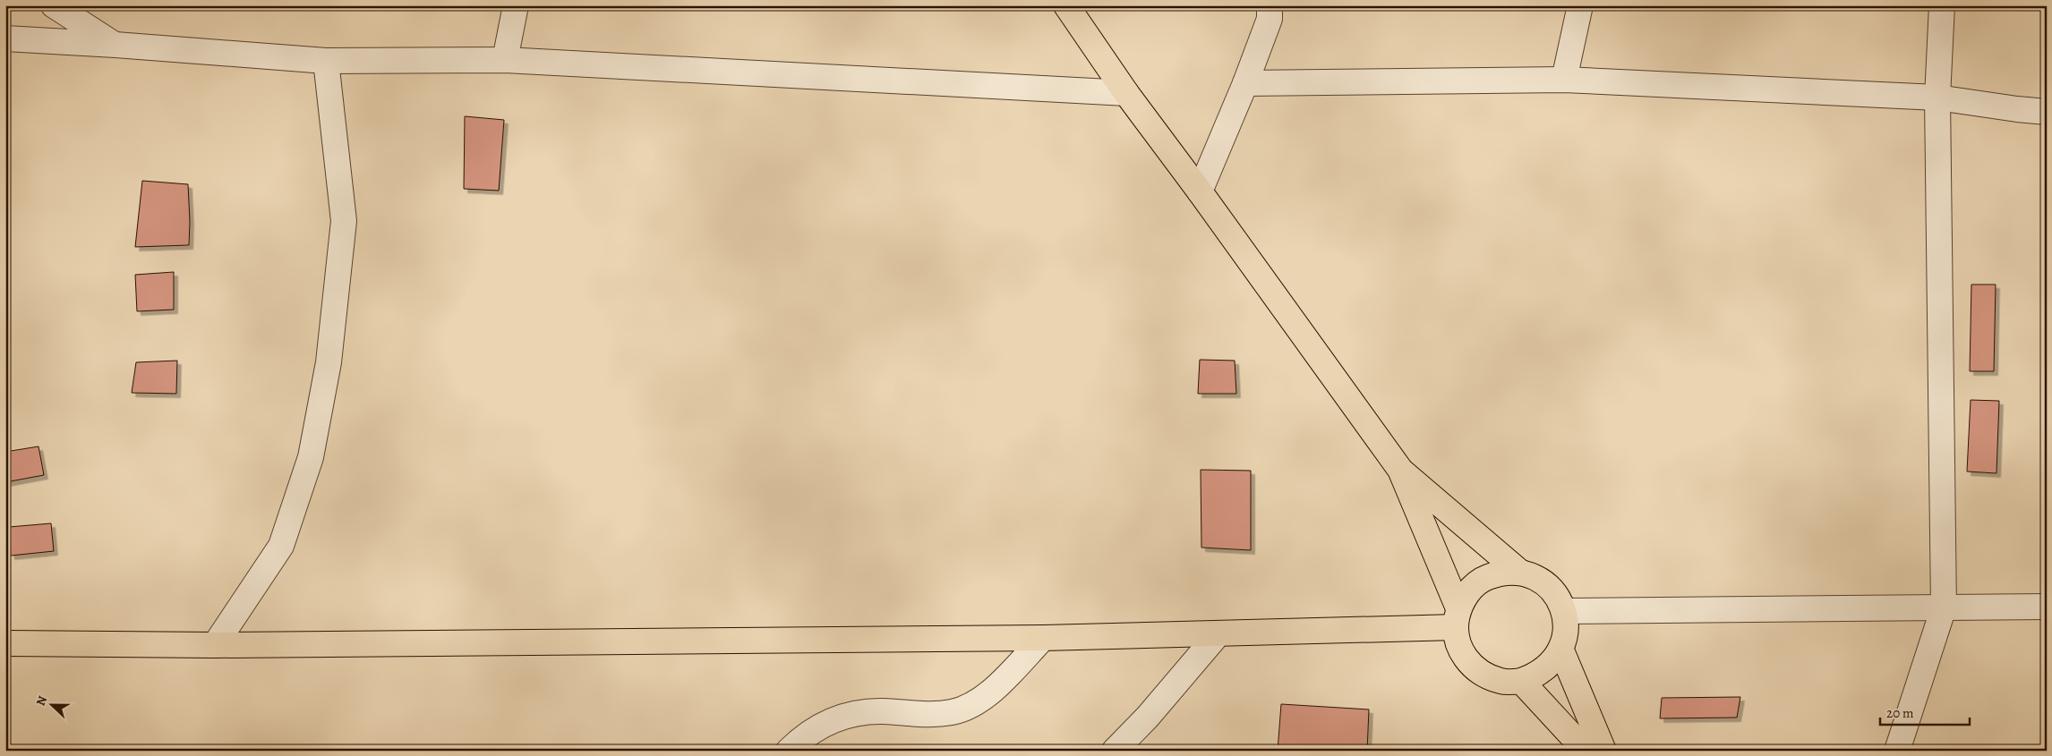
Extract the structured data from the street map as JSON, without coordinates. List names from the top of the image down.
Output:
{
  "scale_bar": "20 m",
  "north": "left"
}
